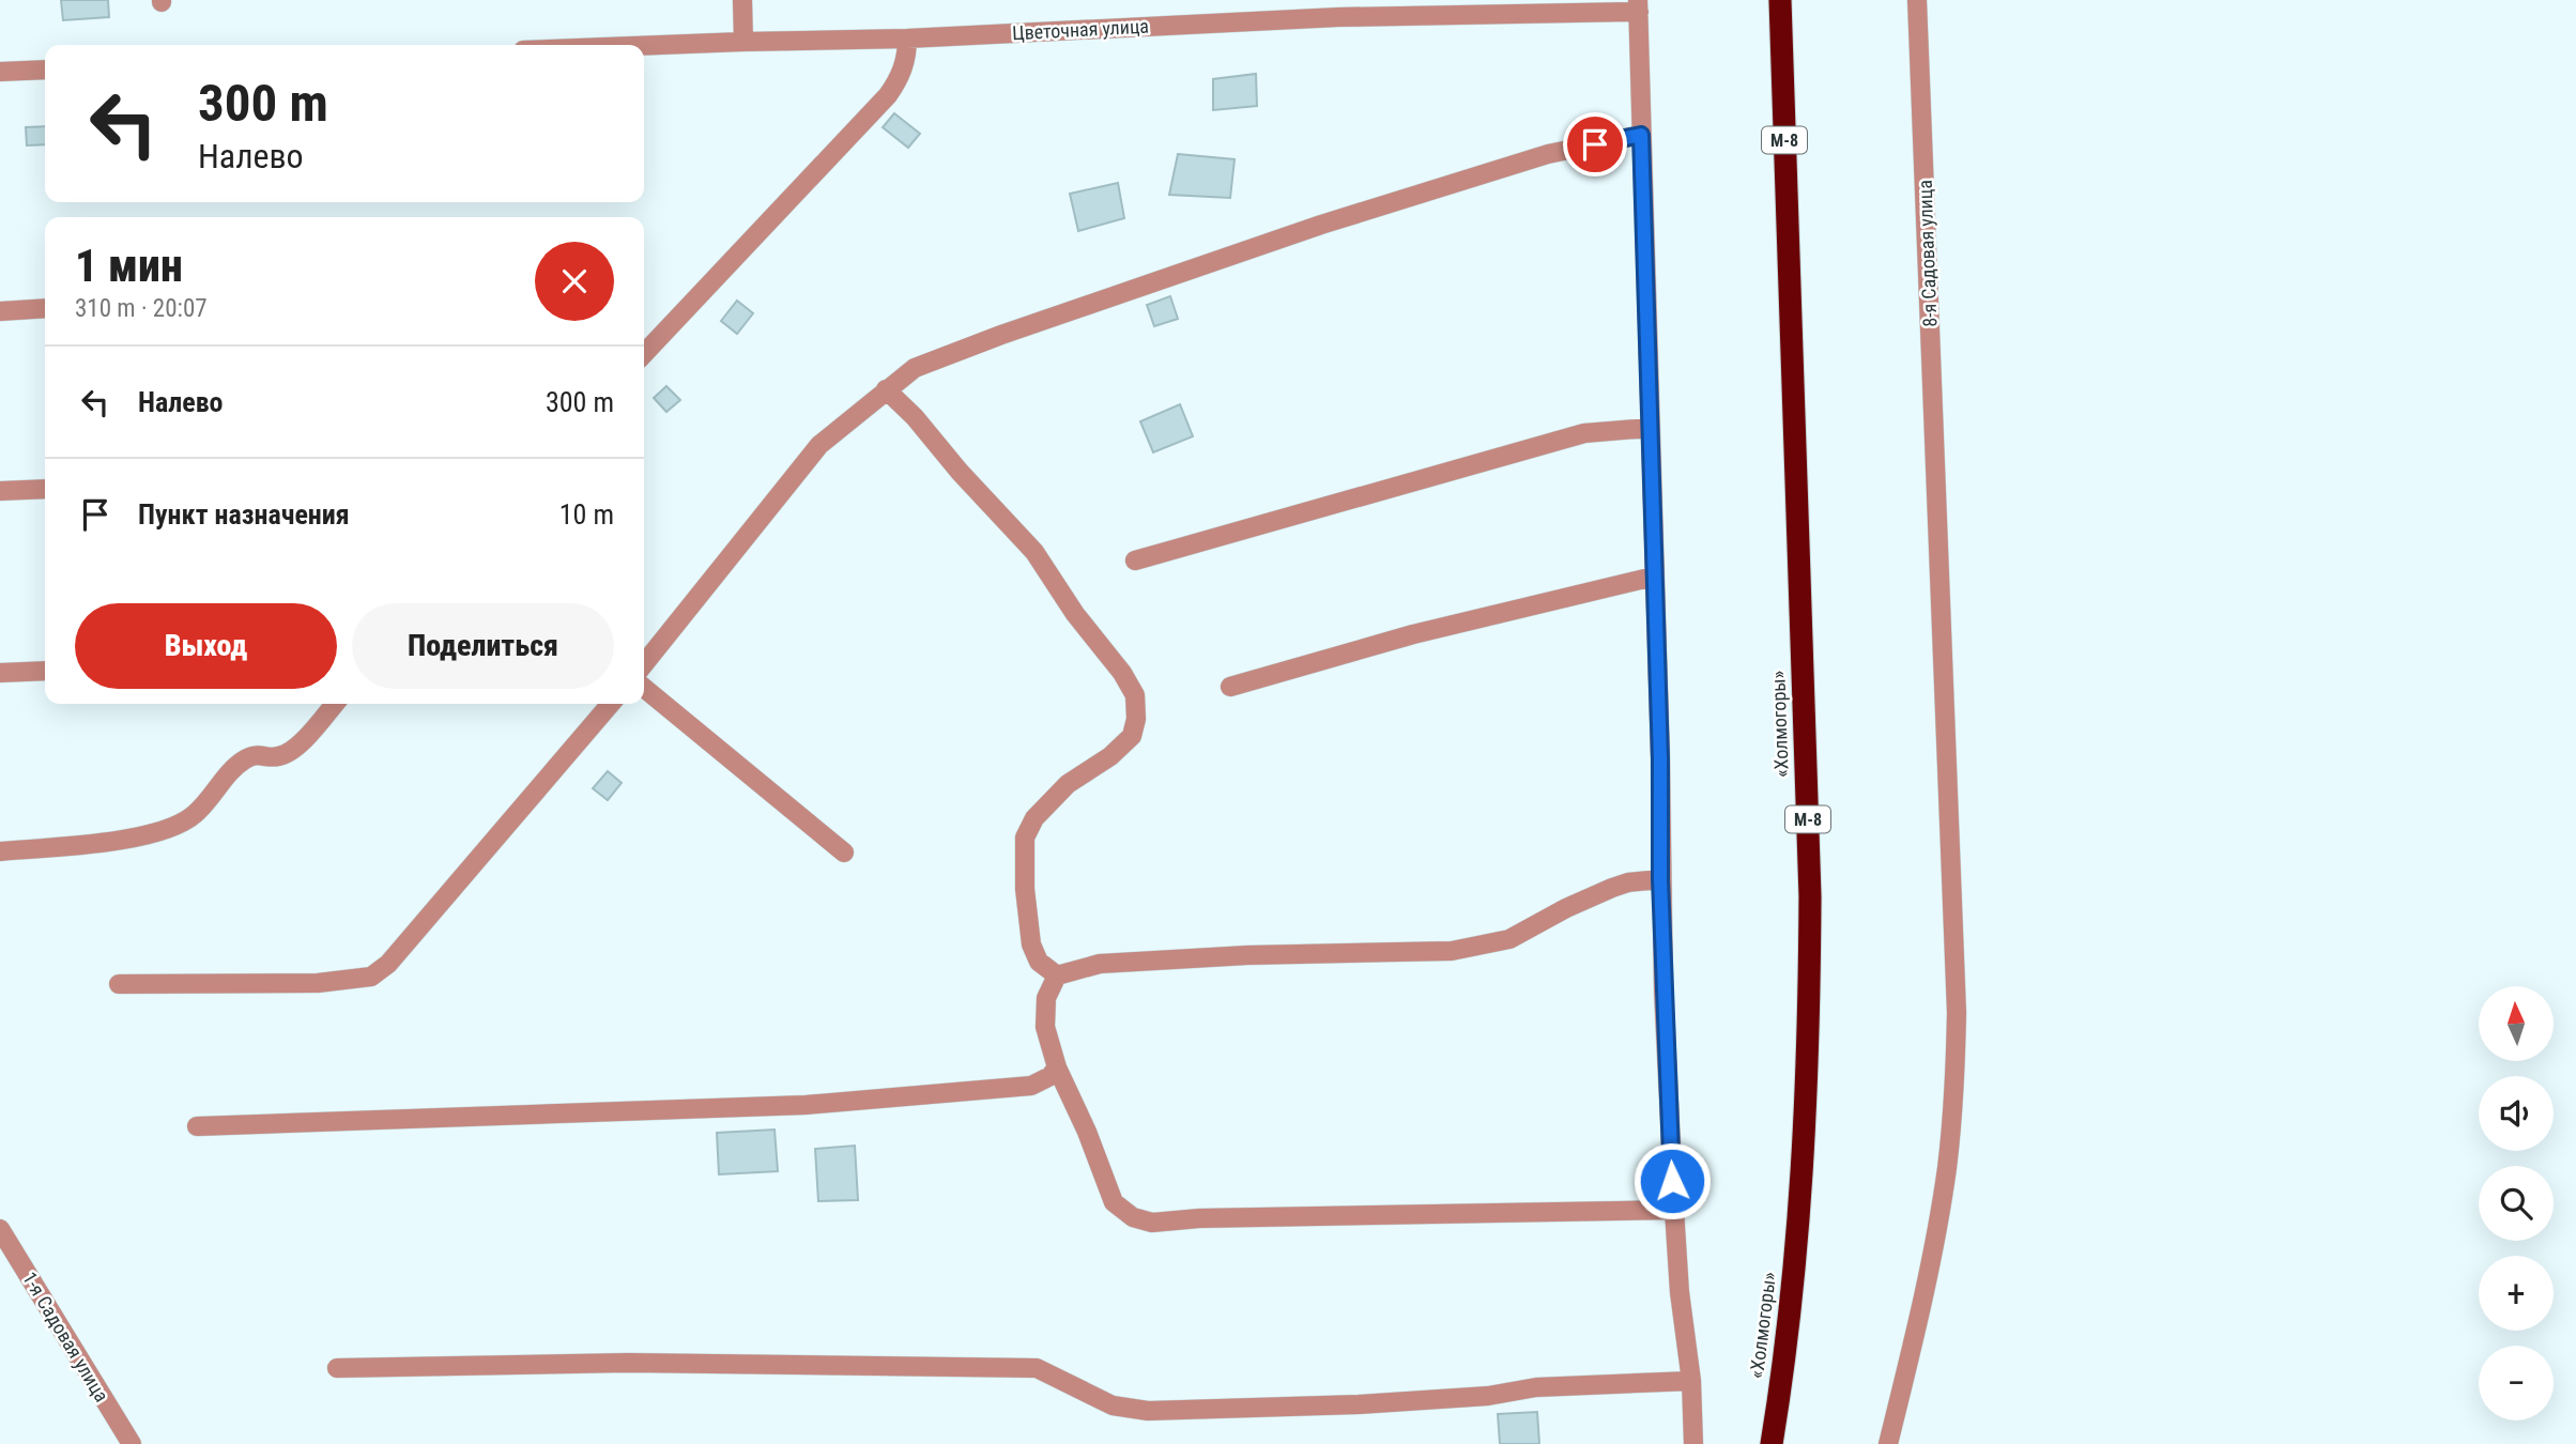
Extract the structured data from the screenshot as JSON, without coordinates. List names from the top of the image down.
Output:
{
  "streets": {
    "highway": ["М-8", "«Холмогоры»"],
    "street": ["Цветочная улица", "8-я Садовая улица", "1-я Садовая улица"]
  },
  "north": "top",
  "page": {
    "turn": ["300 m", "Налево"],
    "heading": ["1 мин", "310 m · 20:07"],
    "list": [
      {
        "name": "Налево",
        "value": "300 m"
      },
      {
        "name": "Пункт назначения",
        "value": "10 m"
      }
    ],
    "buttons": ["Выход", "Поделиться"],
    "map_buttons": ["+", "−"]
  }
}
